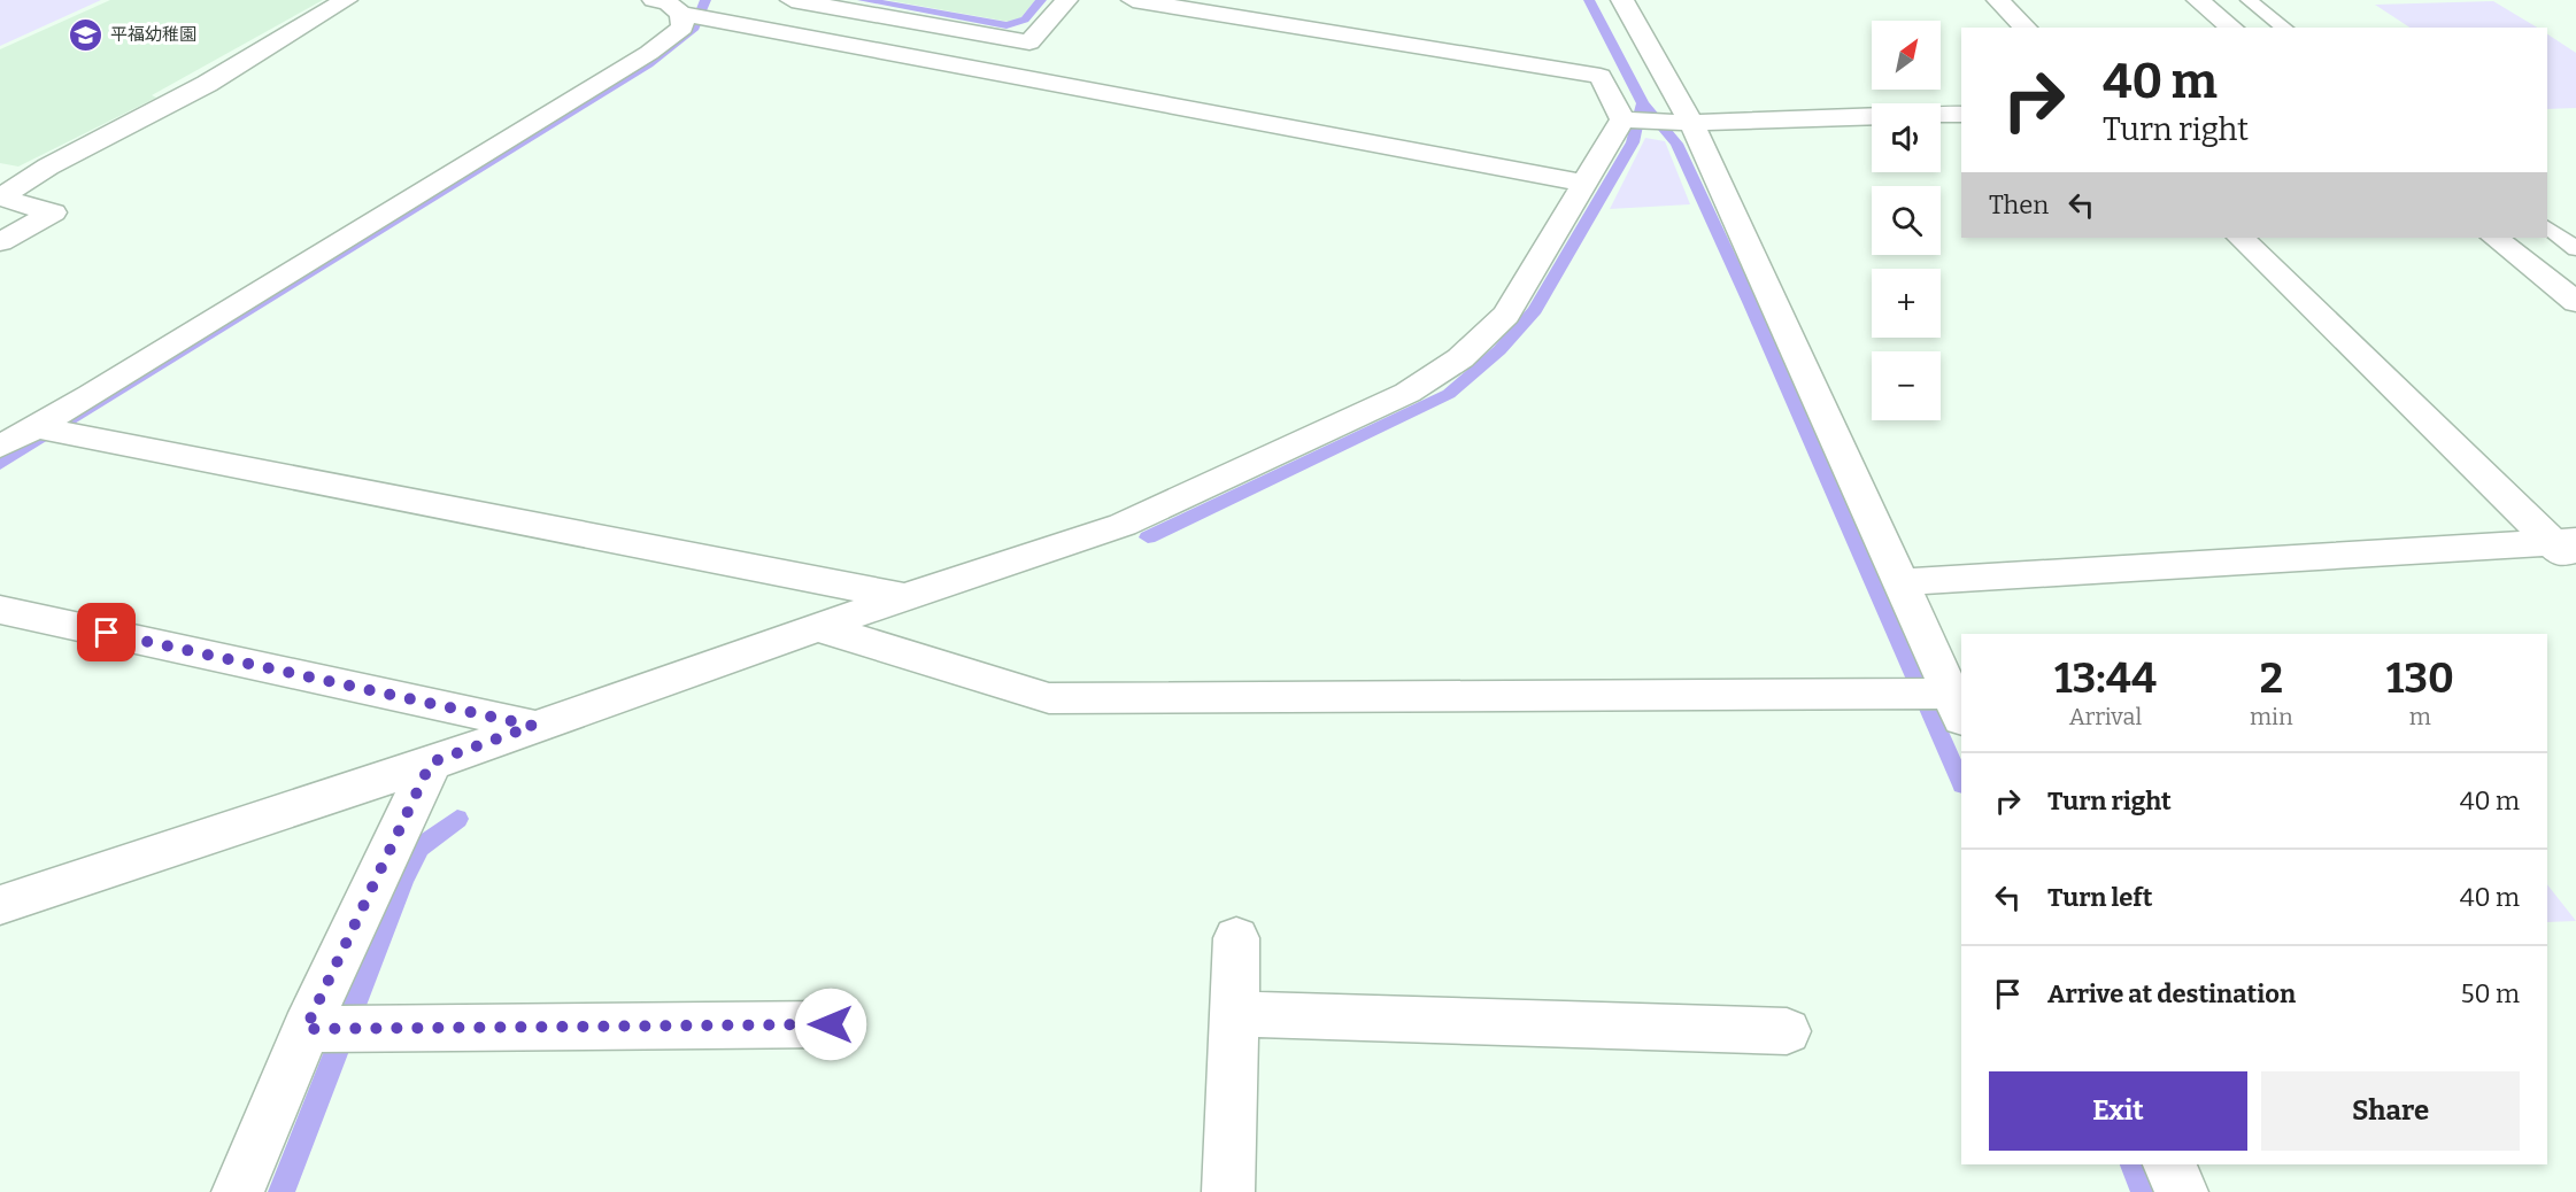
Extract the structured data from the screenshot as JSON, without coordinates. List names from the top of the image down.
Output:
{
  "places": {
    "school or university": ["平福幼稚園"]
  },
  "north": "top right",
  "page": {
    "map_buttons": ["+", "−"],
    "turn": ["40 m", "Turn right"],
    "then": "Then",
    "eta": [
      "13:44",
      "Arrival",
      "2",
      "min",
      "130",
      "m"
    ],
    "list": [
      {
        "name": "Turn right",
        "value": "40 m"
      },
      {
        "name": "Turn left",
        "value": "40 m"
      },
      {
        "name": "Arrive at destination",
        "value": "50 m"
      }
    ],
    "buttons": ["Exit", "Share"]
  }
}
